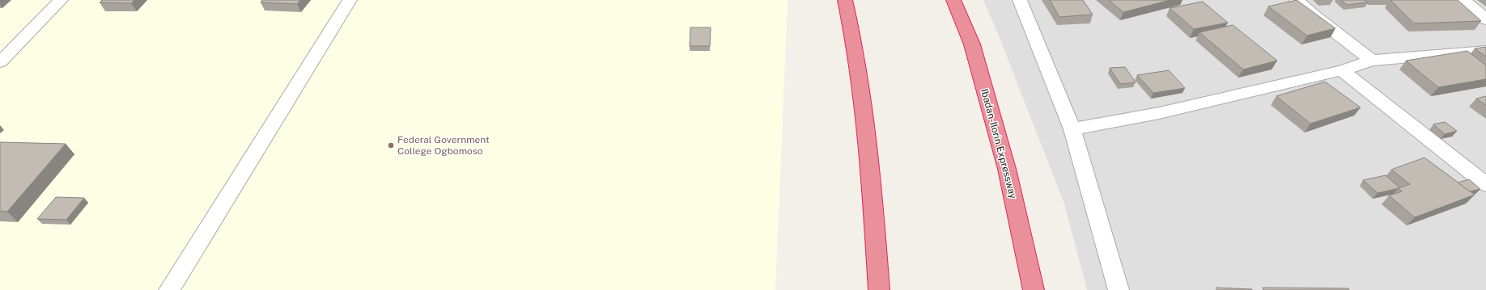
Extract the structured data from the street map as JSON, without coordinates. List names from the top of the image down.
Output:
{
  "streets": {
    "highway": ["Ibadan-Ilorin Expressway"]
  },
  "places": ["Federal Government College Ogbomoso"]
}
